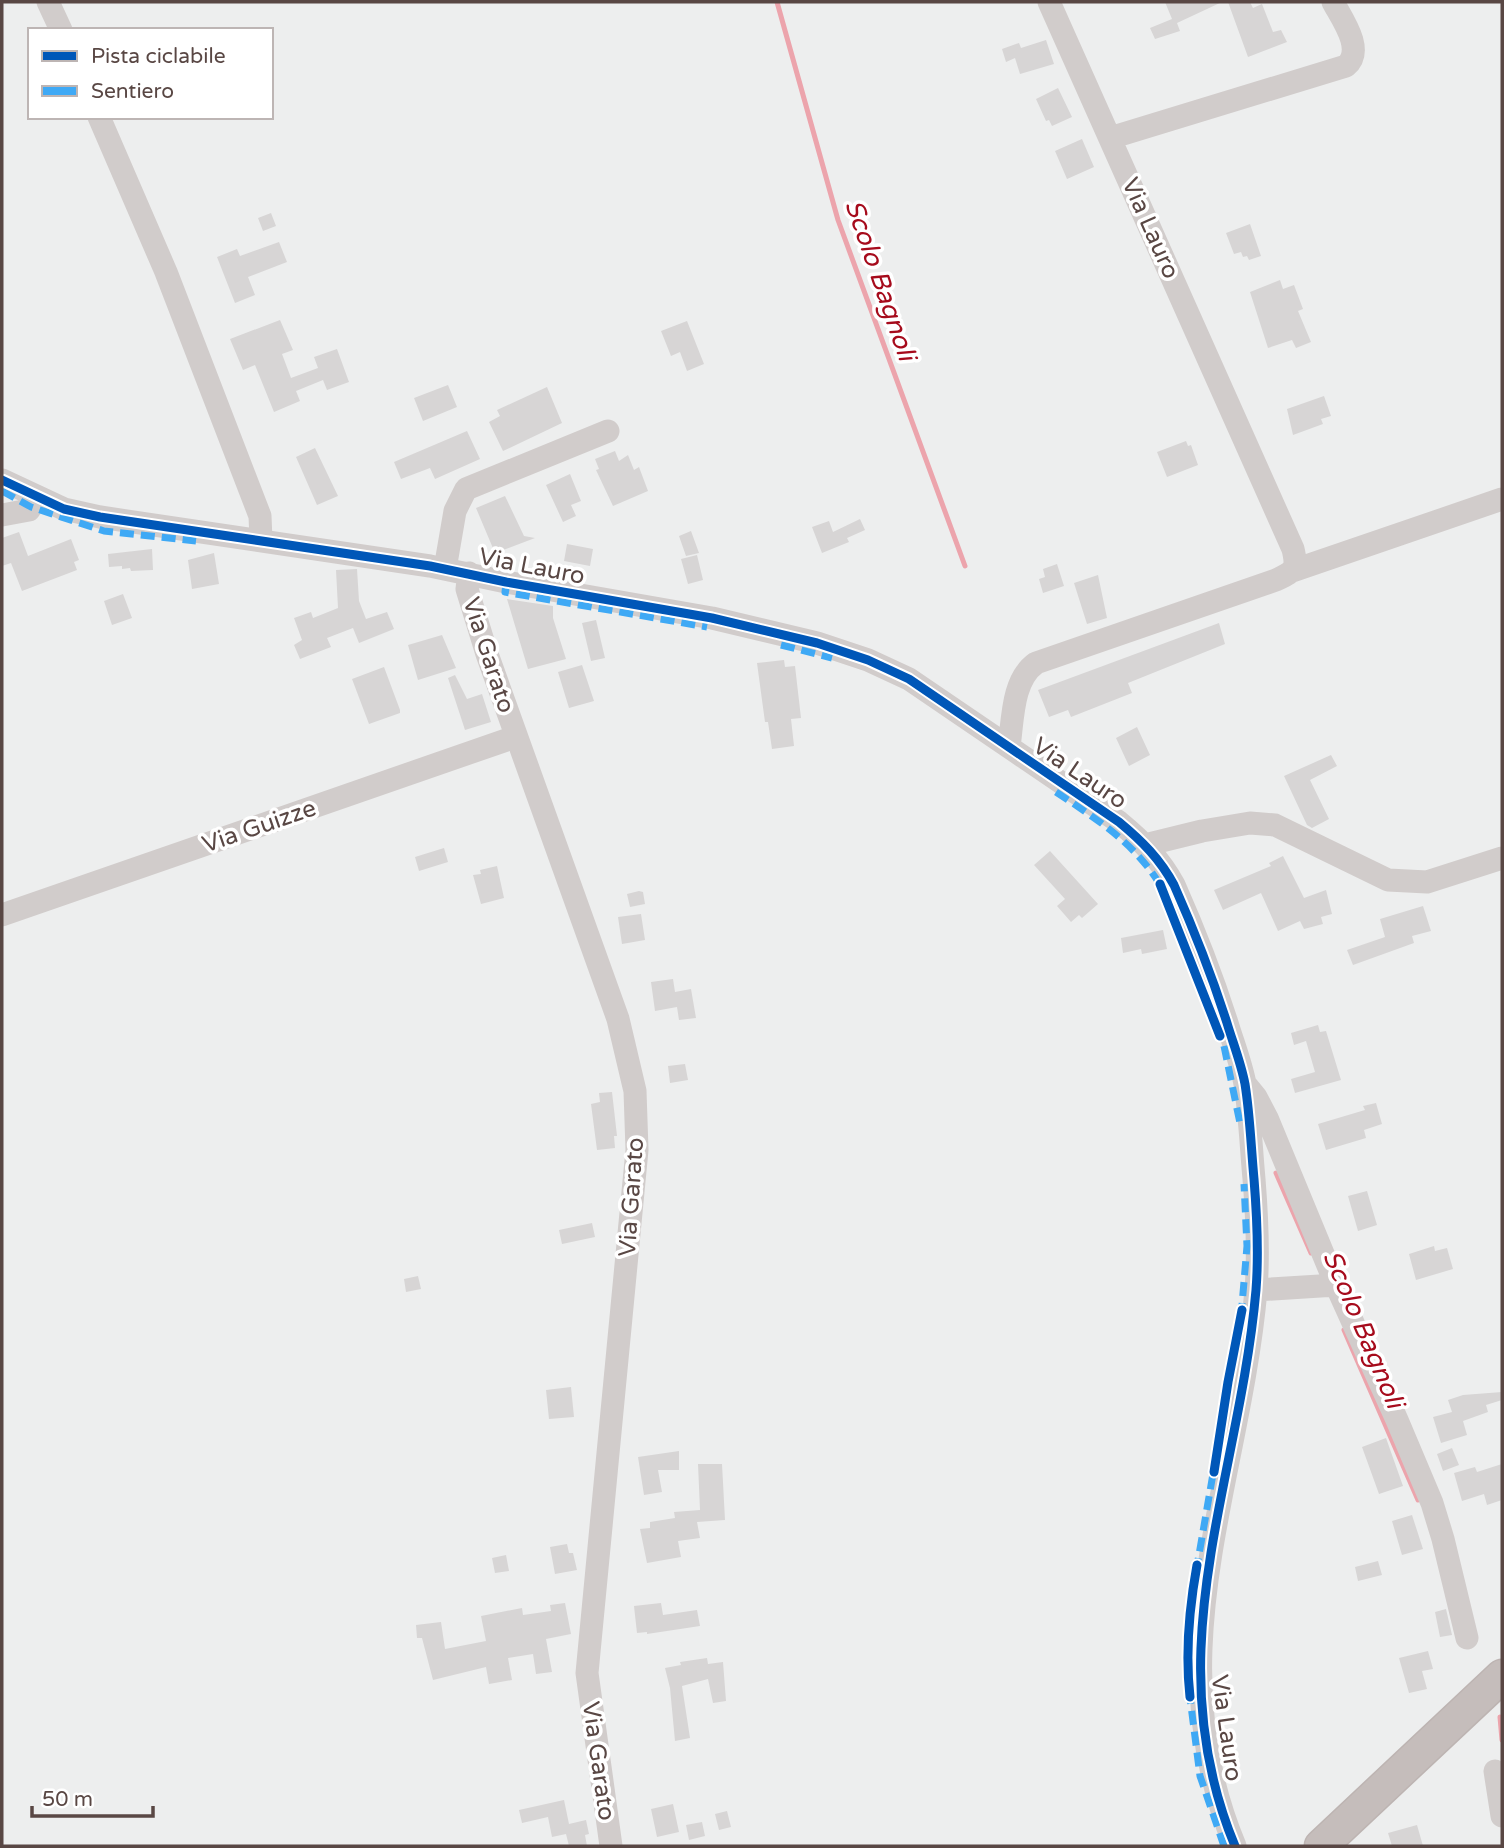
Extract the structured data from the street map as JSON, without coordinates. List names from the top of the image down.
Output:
{
  "streets": {
    "street": ["Via Lauro", "Via Garato", "Via Guizze"]
  },
  "crossings": [
    ["Via Lauro", "Via Garato"],
    ["Via Garato", "Via Guizze"]
  ],
  "water": ["Scolo Bagnoli"],
  "legend": ["Pista ciclabile", "Sentiero"],
  "scale_bar": "50 m"
}
